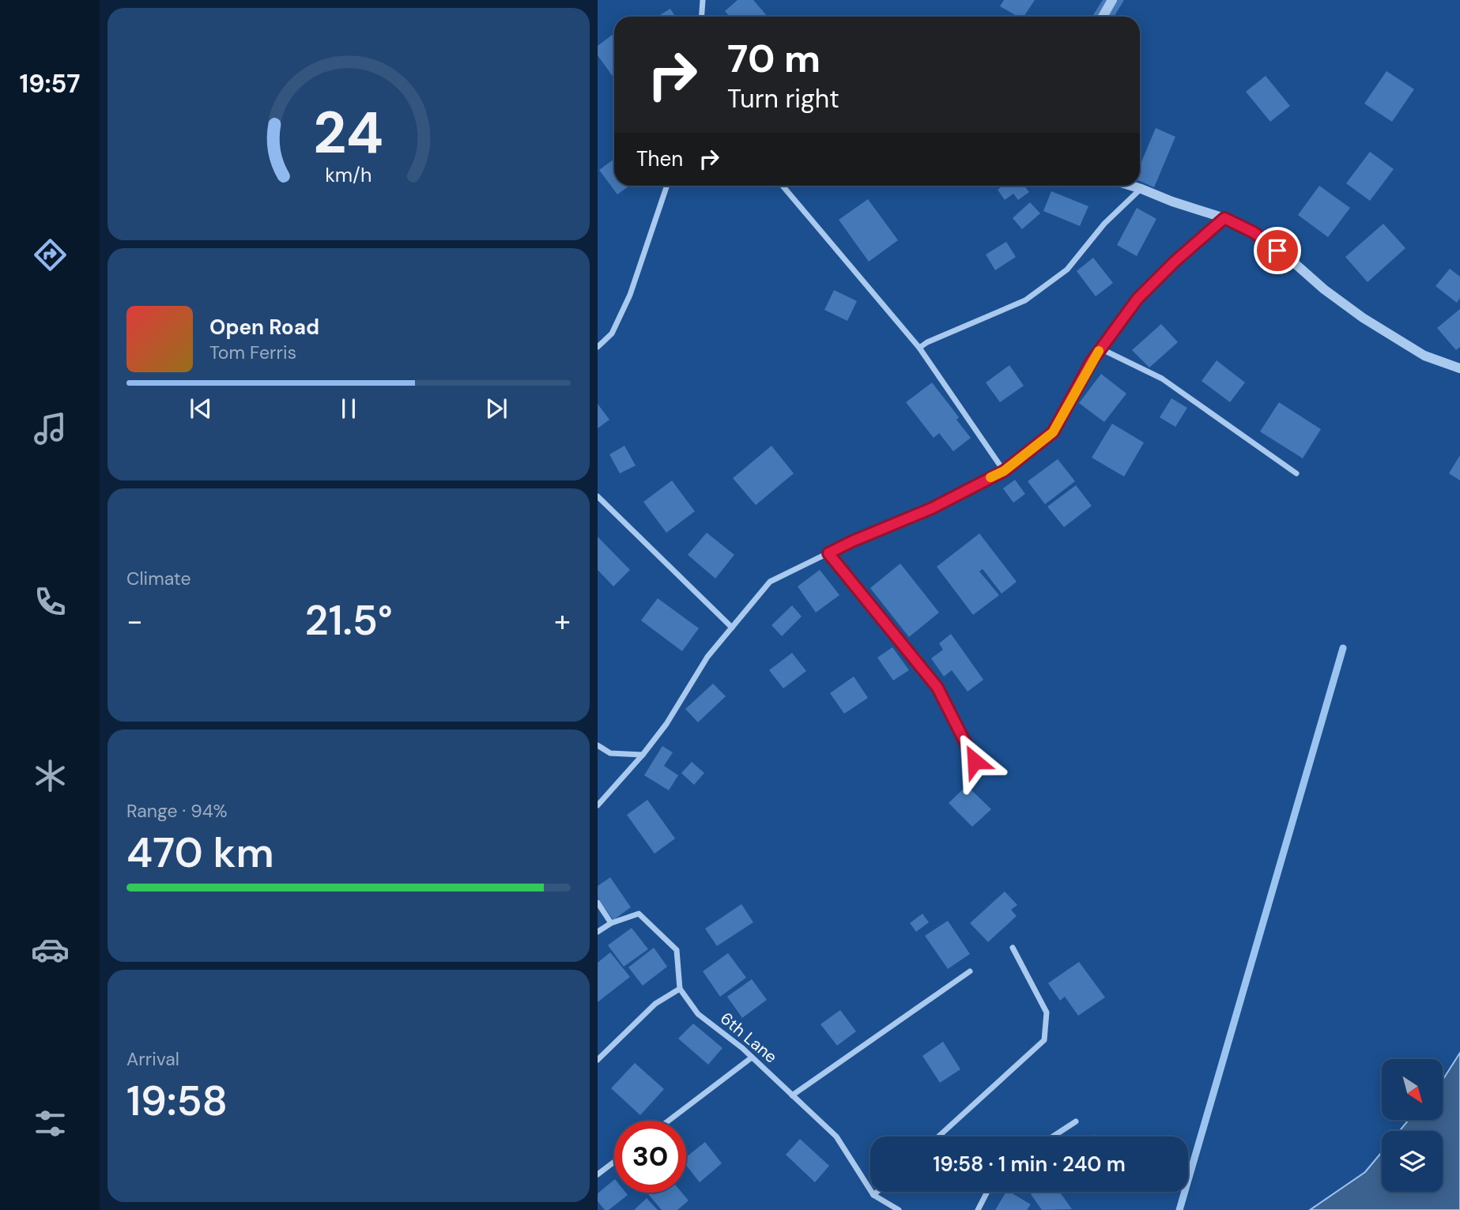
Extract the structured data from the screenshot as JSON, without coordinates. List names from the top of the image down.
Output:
{
  "streets": {
    "street": ["6th Lane"]
  },
  "north": "bottom right",
  "page": {
    "tabs": "19:57",
    "turn": ["70 m", "Turn right"],
    "then": "Then",
    "song": ["Open Road", "Tom Ferris"],
    "tile": [
      "Climate",
      ["Range · 94%", "470 km"],
      ["Arrival", "19:58"]
    ],
    "heat": ["−", "21.5°", "+"],
    "limit": "30",
    "trip": "19:58 · 1 min · 240 m",
    "gauge": ["24", "km/h"]
  }
}
